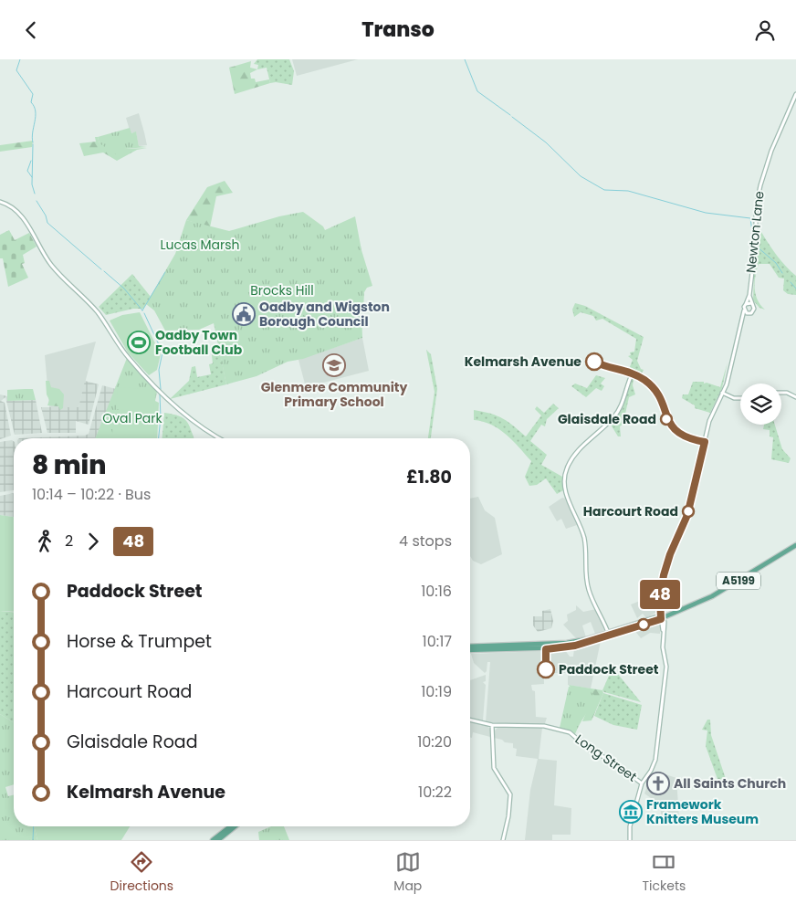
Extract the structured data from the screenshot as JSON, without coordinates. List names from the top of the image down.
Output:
{
  "streets": {
    "main road": ["A5199"],
    "street": ["Newton Lane", "Long Street"]
  },
  "parks": ["Lucas Marsh", "Brocks Hill", "Oval Park"],
  "places": {
    "public building": ["Oadby and Wigston Borough Council"],
    "sports": ["Oadby Town Football Club"],
    "other": [
      "Kelmarsh Avenue",
      "Glaisdale Road",
      "Harcourt Road",
      "Paddock Street"
    ],
    "school or university": ["Glenmere Community Primary School"],
    "church": ["All Saints Church"],
    "museum": ["Framework Knitters Museum"]
  },
  "lines": ["bus line 48"],
  "page": {
    "header": "Transo",
    "on_map": "48",
    "heading": ["8 min", "10:14 – 10:22 · Bus", "£1.80"],
    "legs": ["2", "48", "4 stops"],
    "list": [
      {
        "name": "Paddock Street",
        "value": "10:16"
      },
      {
        "name": "Horse & Trumpet",
        "value": "10:17"
      },
      {
        "name": "Harcourt Road",
        "value": "10:19"
      },
      {
        "name": "Glaisdale Road",
        "value": "10:20"
      },
      {
        "name": "Kelmarsh Avenue",
        "value": "10:22"
      }
    ],
    "tabs": ["Directions", "Map", "Tickets"]
  }
}
